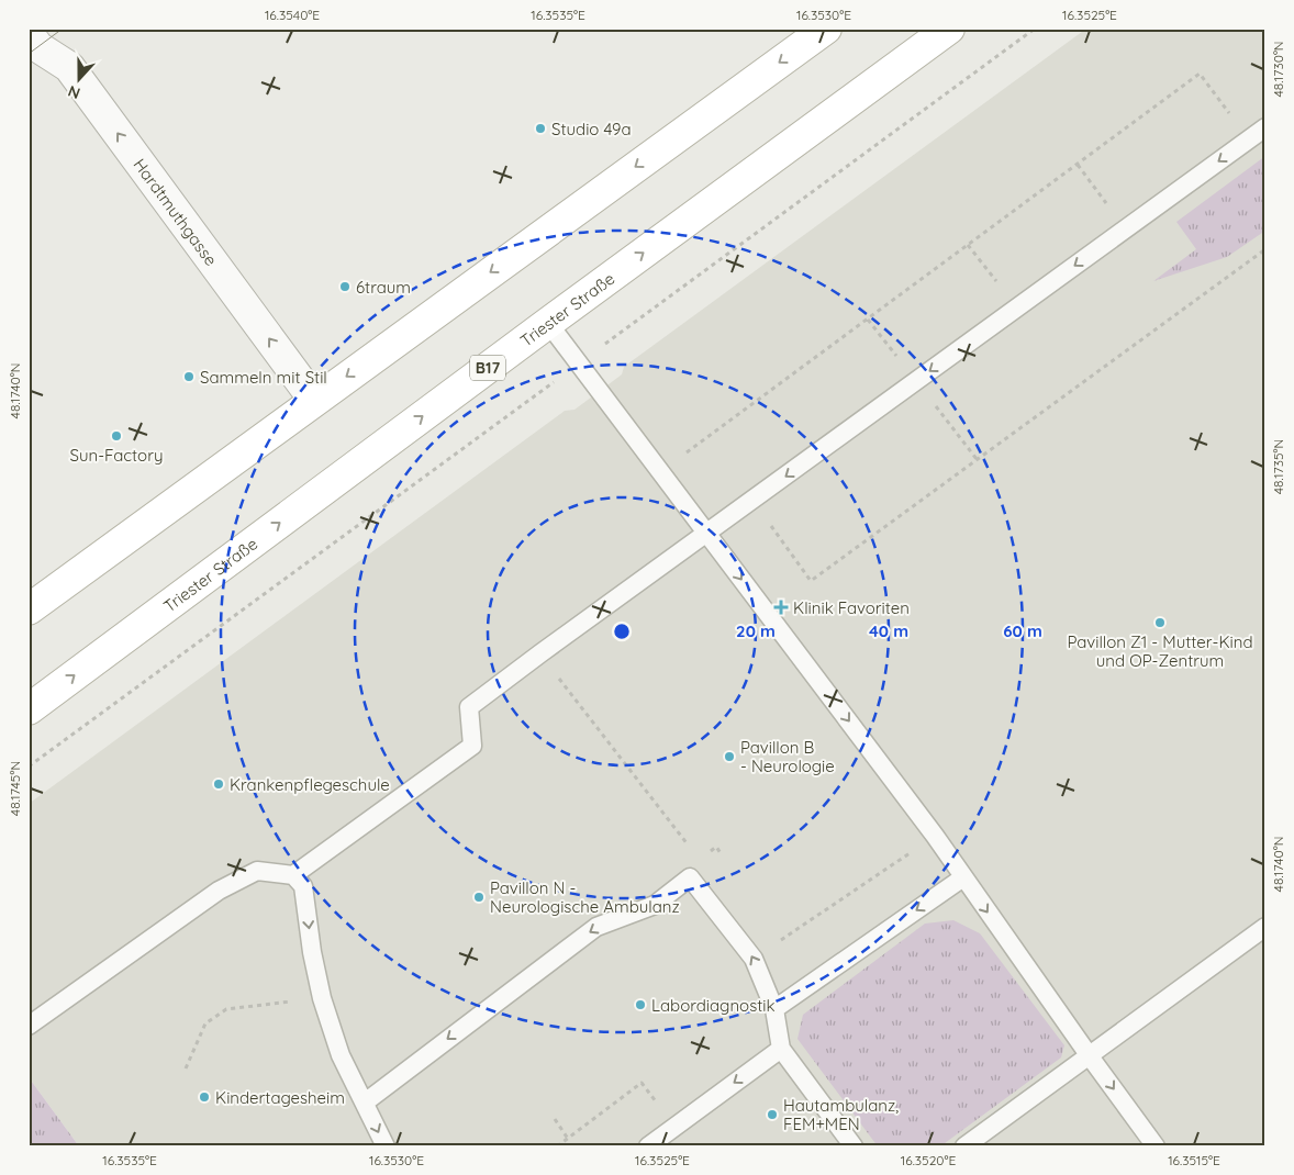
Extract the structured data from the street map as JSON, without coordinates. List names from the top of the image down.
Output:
{
  "streets": {
    "main road": ["Triester Straße", "B17"],
    "street": ["Hardtmuthgasse"]
  },
  "one_way": ["Hardtmuthgasse"],
  "places": {
    "other": [
      "Studio 49a",
      "6traum",
      "Sammeln mit Stil",
      "Sun-Factory",
      "Pavillon Z1 - Mutter-Kind und OP-Zentrum",
      "Pavillon B - Neurologie",
      "Krankenpflegeschule",
      "Pavillon N - Neurologische Ambulanz",
      "Labordiagnostik",
      "Kindertagesheim",
      "Hautambulanz, FEM+MEN"
    ],
    "health": ["Klinik Favoriten"]
  },
  "north": "bottom",
  "coordinates": [
    "16.3540°E",
    "16.3535°E",
    "16.3530°E",
    "16.3525°E",
    "48.1730°N",
    "48.1740°N",
    "48.1735°N",
    "48.1745°N",
    "16.3520°E",
    "16.3515°E"
  ],
  "rings": ["20 m", "40 m", "60 m"]
}
